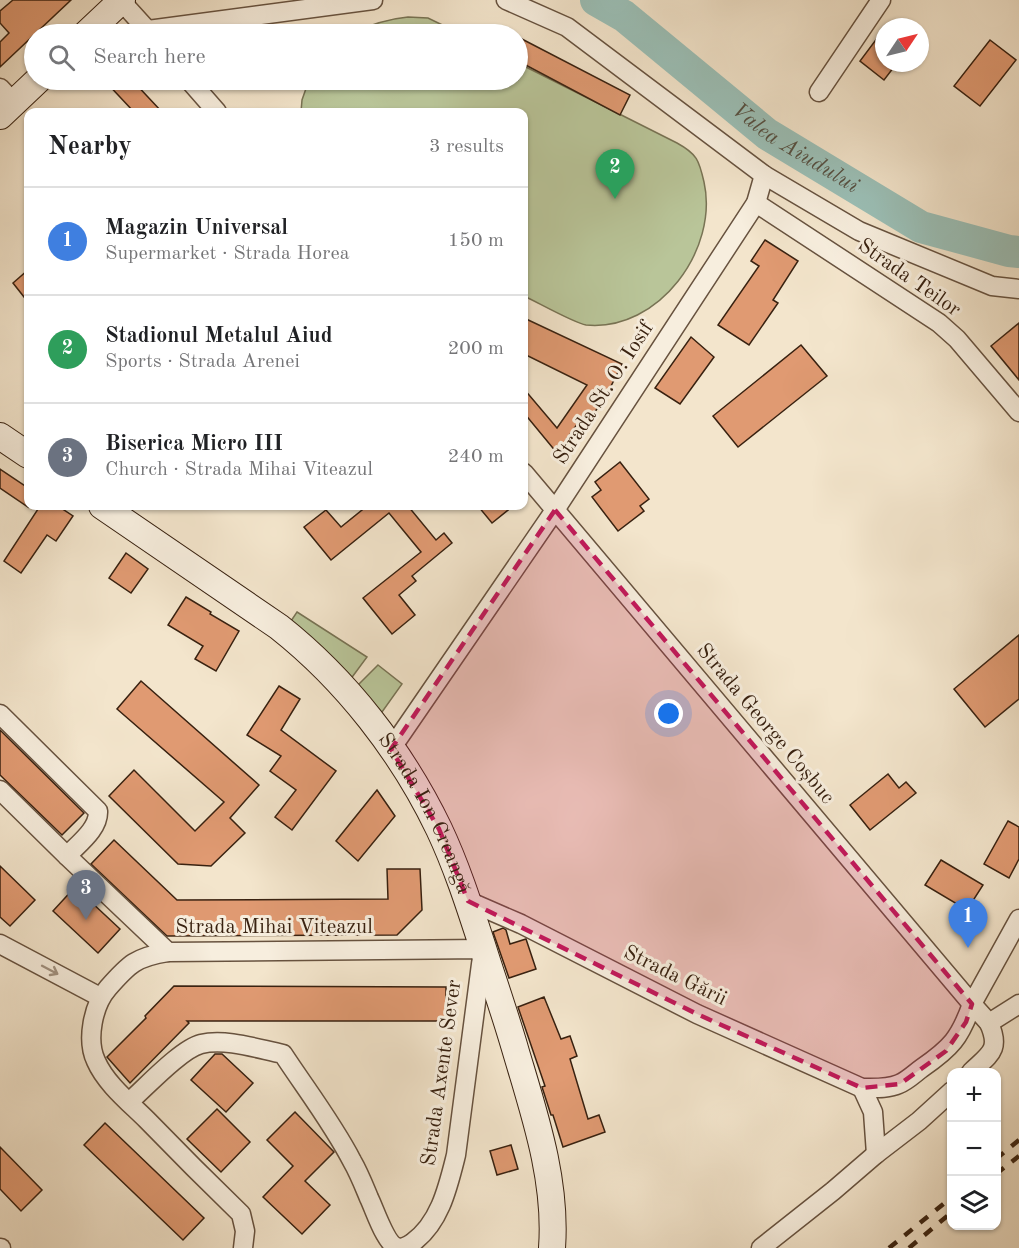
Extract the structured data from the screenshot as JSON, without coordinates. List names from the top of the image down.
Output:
{
  "streets": {
    "main road": ["Strada Ion Creangă"],
    "street": [
      "Strada Teilor",
      "Strada St. O. Iosif",
      "Strada George Coșbuc",
      "Strada Mihai Viteazul",
      "Strada Gării",
      "Strada Axente Sever"
    ]
  },
  "crossings": [
    ["Strada Teilor", "Strada St. O. Iosif"],
    ["Strada St. O. Iosif", "Strada George Coșbuc"],
    ["Strada St. O. Iosif", "Strada Ion Creangă"],
    ["Strada George Coșbuc", "Strada Gării"],
    ["Strada Ion Creangă", "Strada Mihai Viteazul"],
    ["Strada Ion Creangă", "Strada Gării"],
    ["Strada Ion Creangă", "Strada Axente Sever"],
    ["Strada Mihai Viteazul", "Strada Axente Sever"]
  ],
  "water": ["Valea Aiudului"],
  "north": "top right",
  "page": {
    "search": "Search here",
    "heading": ["Nearby", "3 results"],
    "pins": ["2", "3", "1"],
    "list": [
      {
        "mark": "1",
        "name": "Magazin Universal",
        "note": "Supermarket · Strada Horea",
        "value": "150 m"
      },
      {
        "mark": "2",
        "name": "Stadionul Metalul Aiud",
        "note": "Sports · Strada Arenei",
        "value": "200 m"
      },
      {
        "mark": "3",
        "name": "Biserica Micro III",
        "note": "Church · Strada Mihai Viteazul",
        "value": "240 m"
      }
    ],
    "map_buttons": ["+", "−"]
  }
}
